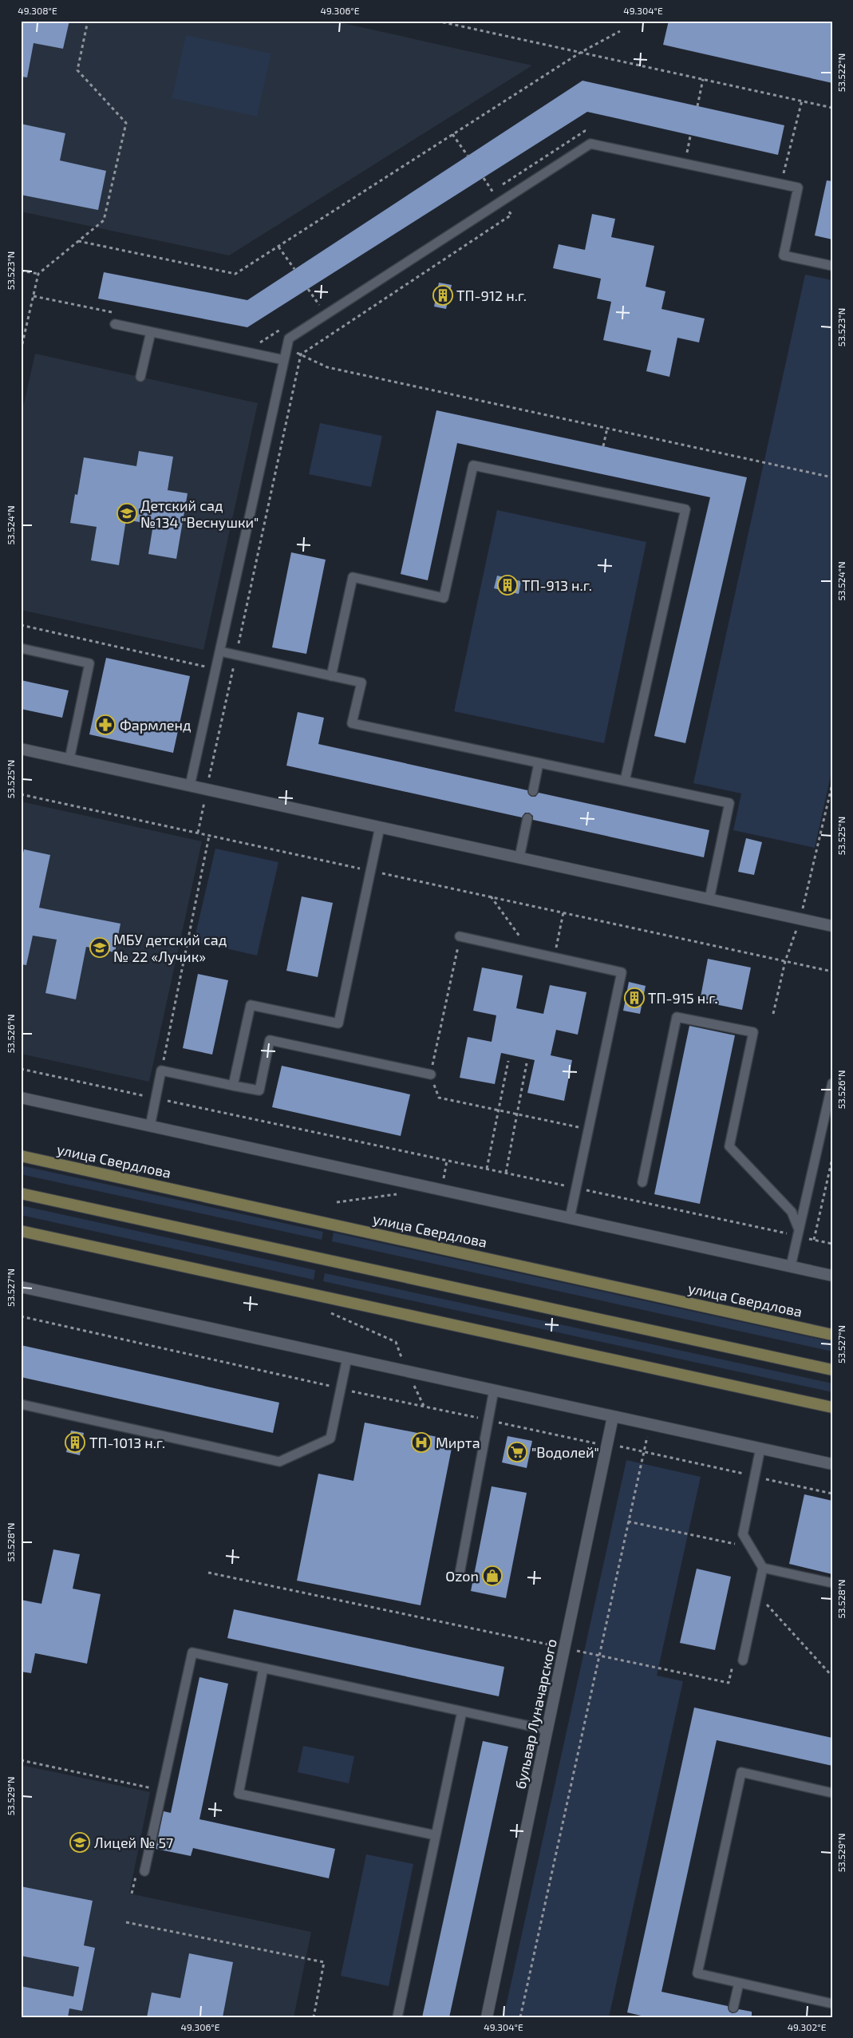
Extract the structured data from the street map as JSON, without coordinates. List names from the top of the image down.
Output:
{
  "streets": {
    "main road": ["улица Свердлова"],
    "street": ["бульвар Луначарского"]
  },
  "places": {
    "building": [
      "ТП-912 н.г.",
      "ТП-913 н.г.",
      "ТП-915 н.г.",
      "ТП-1013 н.г."
    ],
    "school or university": ["Детский сад №134 \"Веснушки\"", "МБУ детский сад № 22 «Лучик»", "Лицей № 57"],
    "pharmacy": ["Фармленд"],
    "hospital": ["Мирта"],
    "supermarket": ["\"Водолей\""],
    "shop": ["Ozon"]
  },
  "coordinates": [
    "49.308°E",
    "49.306°E",
    "49.304°E",
    "53.522°N",
    "53.523°N",
    "53.524°N",
    "53.525°N",
    "53.526°N",
    "53.527°N",
    "53.528°N",
    "53.529°N",
    "49.302°E"
  ]
}
